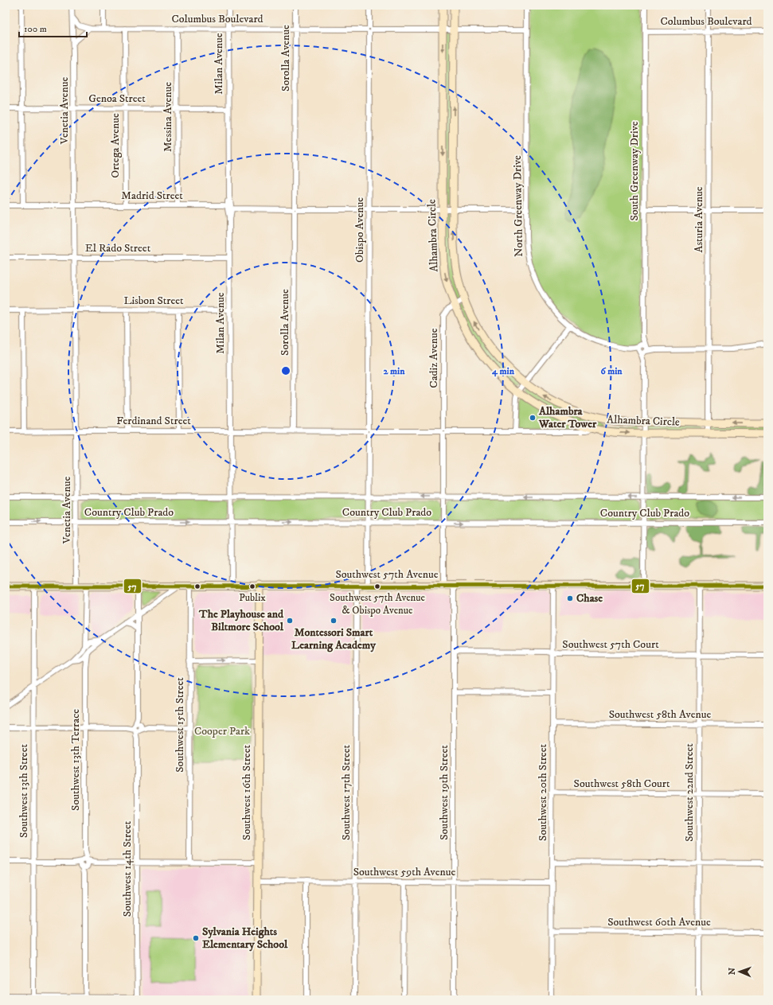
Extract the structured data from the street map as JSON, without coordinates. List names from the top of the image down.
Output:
{
  "streets": {
    "street": [
      "Columbus Boulevard",
      "Sorolla Avenue",
      "Milan Avenue",
      "Genoa Street",
      "Venetia Avenue",
      "Messina Avenue",
      "Ortega Avenue",
      "South Greenway Drive",
      "Madrid Street",
      "North Greenway Drive",
      "Asturia Avenue",
      "Obispo Avenue",
      "Alhambra Circle",
      "El Rado Street",
      "Lisbon Street",
      "Cadiz Avenue",
      "Ferdinand Street",
      "Country Club Prado",
      "Southwest 57th Avenue",
      "Southwest 57th Court",
      "Southwest 58th Avenue",
      "Southwest 15th Street",
      "Southwest 13th Terrace",
      "Southwest 58th Court",
      "Southwest 13th Street",
      "Southwest 16th Street",
      "Southwest 17th Street",
      "Southwest 19th Street",
      "Southwest 20th Street",
      "Southwest 22nd Street",
      "Southwest 14th Street",
      "Southwest 59th Avenue",
      "Southwest 60th Avenue"
    ]
  },
  "crossings": [
    ["Columbus Boulevard", "Sorolla Avenue"],
    ["Columbus Boulevard", "Milan Avenue"],
    ["Columbus Boulevard", "Venetia Avenue"],
    ["Columbus Boulevard", "Messina Avenue"],
    ["Columbus Boulevard", "Ortega Avenue"],
    ["Columbus Boulevard", "South Greenway Drive"],
    ["Columbus Boulevard", "North Greenway Drive"],
    ["Columbus Boulevard", "Asturia Avenue"],
    ["Columbus Boulevard", "Obispo Avenue"],
    ["Columbus Boulevard", "Alhambra Circle"],
    ["Sorolla Avenue", "Madrid Street"],
    ["Sorolla Avenue", "Ferdinand Street"],
    ["Milan Avenue", "Genoa Street"],
    ["Milan Avenue", "Madrid Street"],
    ["Milan Avenue", "El Rado Street"],
    ["Milan Avenue", "Lisbon Street"],
    ["Milan Avenue", "Ferdinand Street"],
    ["Milan Avenue", "Country Club Prado"],
    ["Milan Avenue", "Southwest 57th Avenue"],
    ["Genoa Street", "Venetia Avenue"],
    ["Genoa Street", "Messina Avenue"],
    ["Genoa Street", "Ortega Avenue"],
    ["Venetia Avenue", "Madrid Street"],
    ["Venetia Avenue", "El Rado Street"],
    ["Venetia Avenue", "Lisbon Street"],
    ["Venetia Avenue", "Ferdinand Street"],
    ["Venetia Avenue", "Country Club Prado"],
    ["Venetia Avenue", "Southwest 57th Avenue"],
    ["Messina Avenue", "Madrid Street"],
    ["Ortega Avenue", "Madrid Street"],
    ["South Greenway Drive", "North Greenway Drive"],
    ["Madrid Street", "North Greenway Drive"],
    ["Madrid Street", "Obispo Avenue"],
    ["Madrid Street", "Alhambra Circle"],
    ["North Greenway Drive", "Asturia Avenue"],
    ["Asturia Avenue", "Alhambra Circle"],
    ["Obispo Avenue", "Ferdinand Street"],
    ["Obispo Avenue", "Country Club Prado"],
    ["Obispo Avenue", "Southwest 57th Avenue"],
    ["Alhambra Circle", "Cadiz Avenue"],
    ["Alhambra Circle", "Ferdinand Street"],
    ["Cadiz Avenue", "Ferdinand Street"],
    ["Cadiz Avenue", "Country Club Prado"],
    ["Cadiz Avenue", "Southwest 57th Avenue"],
    ["Southwest 57th Avenue", "Southwest 15th Street"],
    ["Southwest 57th Avenue", "Southwest 13th Street"],
    ["Southwest 57th Avenue", "Southwest 16th Street"],
    ["Southwest 57th Avenue", "Southwest 17th Street"],
    ["Southwest 57th Avenue", "Southwest 19th Street"],
    ["Southwest 57th Avenue", "Southwest 20th Street"],
    ["Southwest 57th Avenue", "Southwest 22nd Street"],
    ["Southwest 57th Avenue", "Southwest 14th Street"],
    ["Southwest 57th Court", "Southwest 19th Street"],
    ["Southwest 57th Court", "Southwest 20th Street"],
    ["Southwest 57th Court", "Southwest 22nd Street"],
    ["Southwest 58th Avenue", "Southwest 20th Street"],
    ["Southwest 58th Avenue", "Southwest 22nd Street"],
    ["Southwest 58th Court", "Southwest 20th Street"],
    ["Southwest 58th Court", "Southwest 22nd Street"],
    ["Southwest 16th Street", "Southwest 59th Avenue"],
    ["Southwest 17th Street", "Southwest 59th Avenue"],
    ["Southwest 19th Street", "Southwest 59th Avenue"],
    ["Southwest 20th Street", "Southwest 59th Avenue"],
    ["Southwest 20th Street", "Southwest 60th Avenue"],
    ["Southwest 22nd Street", "Southwest 60th Avenue"]
  ],
  "parks": ["Cooper Park"],
  "places": [
    "Alhambra Water Tower",
    "Publix",
    "Southwest 57th Avenue & Obispo Avenue",
    "Chase",
    "The Playhouse and Biltmore School",
    "Montessori Smart Learning Academy",
    "Sylvania Heights Elementary School"
  ],
  "lines": ["transit line 57"],
  "scale_bar": "100 m",
  "north": "left",
  "rings": ["2 min", "4 min", "6 min"]
}
